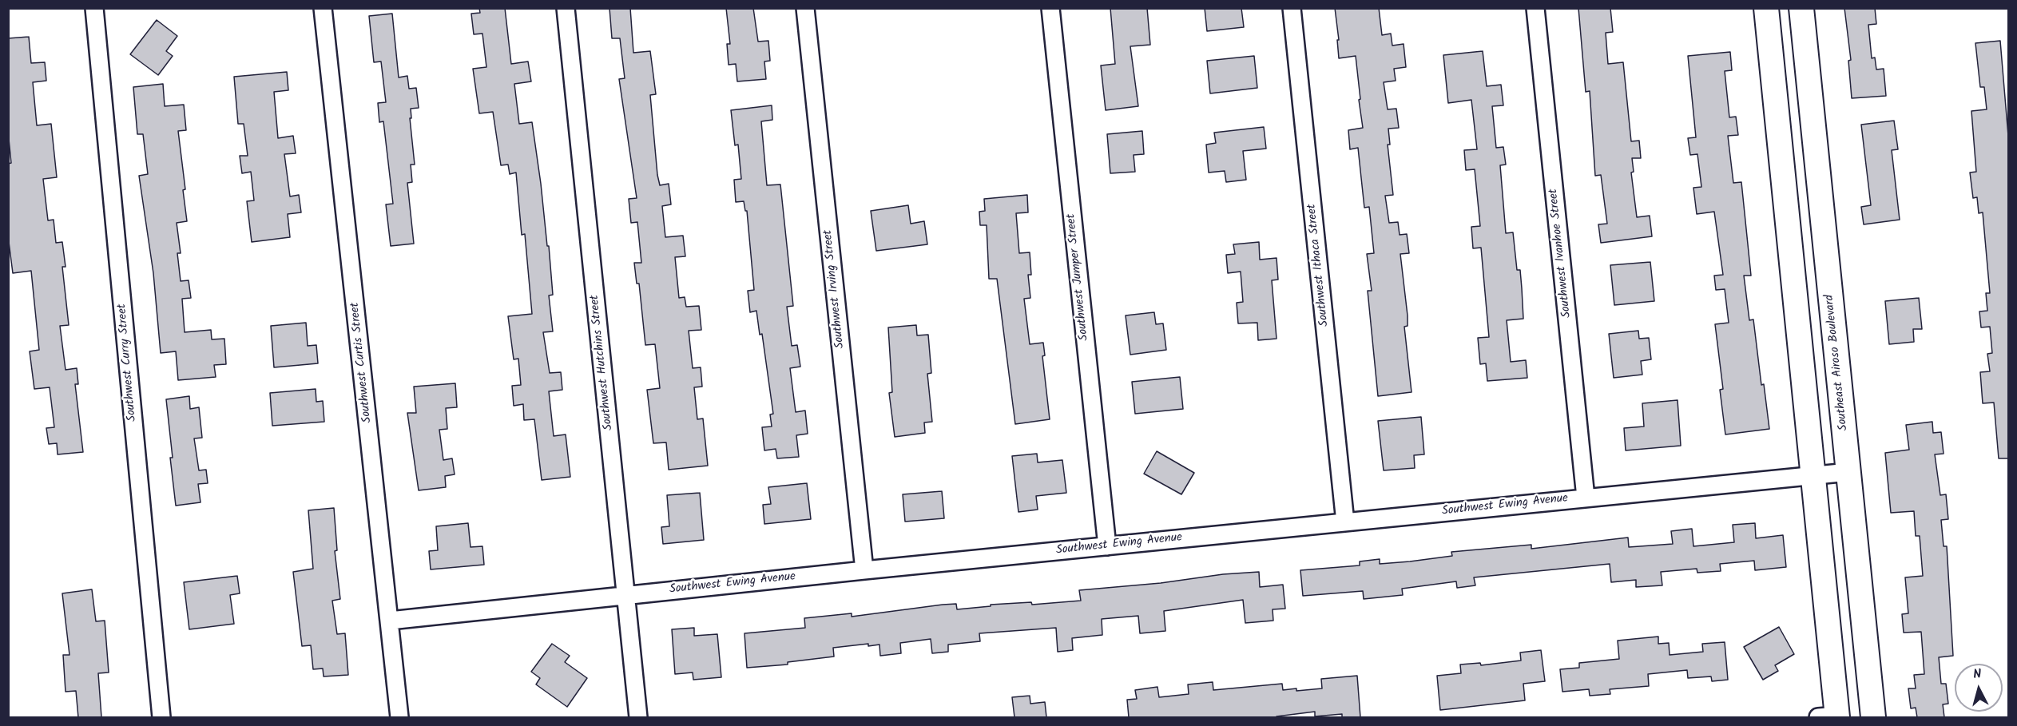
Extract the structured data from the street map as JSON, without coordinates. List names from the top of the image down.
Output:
{
  "streets": {
    "main road": ["Southeast Airoso Boulevard"],
    "street": [
      "Southwest Ivanhoe Street",
      "Southwest Ithaca Street",
      "Southwest Jumper Street",
      "Southwest Irving Street",
      "Southwest Curry Street",
      "Southwest Curtis Street",
      "Southwest Hutchins Street",
      "Southwest Ewing Avenue"
    ]
  },
  "crossings": [
    ["Southwest Ivanhoe Street", "Southwest Ewing Avenue"],
    ["Southwest Ithaca Street", "Southwest Ewing Avenue"],
    ["Southwest Jumper Street", "Southwest Ewing Avenue"],
    ["Southwest Irving Street", "Southwest Ewing Avenue"],
    ["Southwest Curtis Street", "Southwest Ewing Avenue"],
    ["Southwest Hutchins Street", "Southwest Ewing Avenue"],
    ["Southeast Airoso Boulevard", "Southwest Ewing Avenue"]
  ],
  "north": "top"
}
